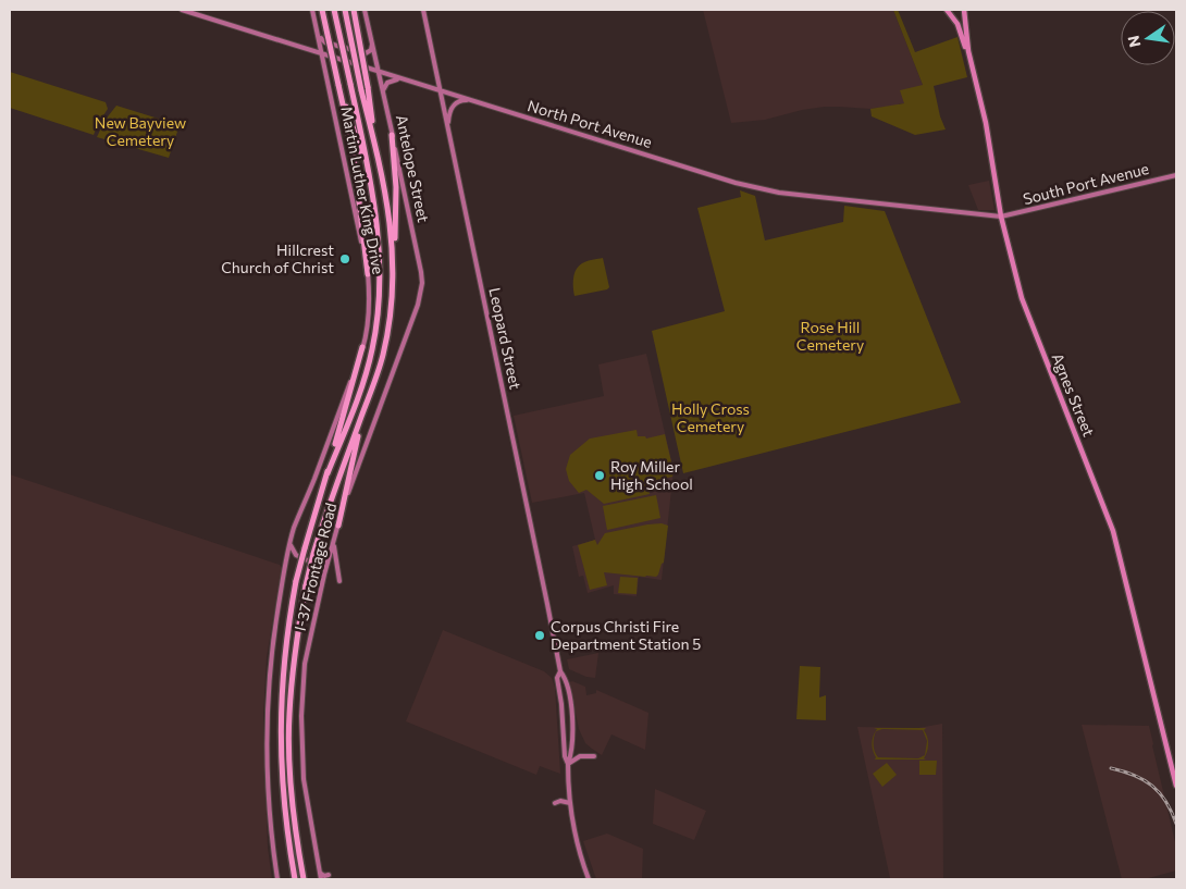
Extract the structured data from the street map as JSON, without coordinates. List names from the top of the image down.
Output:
{
  "streets": {
    "main road": [
      "North Port Avenue",
      "Antelope Street",
      "South Port Avenue",
      "Martin Luther King Drive",
      "Leopard Street",
      "Agnes Street",
      "I-37 Frontage Road"
    ]
  },
  "crossings": [
    ["North Port Avenue", "Antelope Street"],
    ["North Port Avenue", "South Port Avenue"],
    ["North Port Avenue", "Martin Luther King Drive"],
    ["North Port Avenue", "Leopard Street"],
    ["North Port Avenue", "Agnes Street"],
    ["Antelope Street", "I-37 Frontage Road"],
    ["South Port Avenue", "Agnes Street"],
    ["Martin Luther King Drive", "I-37 Frontage Road"]
  ],
  "parks": ["New Bayview Cemetery", "Rose Hill Cemetery", "Holly Cross Cemetery"],
  "places": ["Hillcrest Church of Christ", "Roy Miller High School", "Corpus Christi Fire Department Station 5"],
  "north": "left"
}
